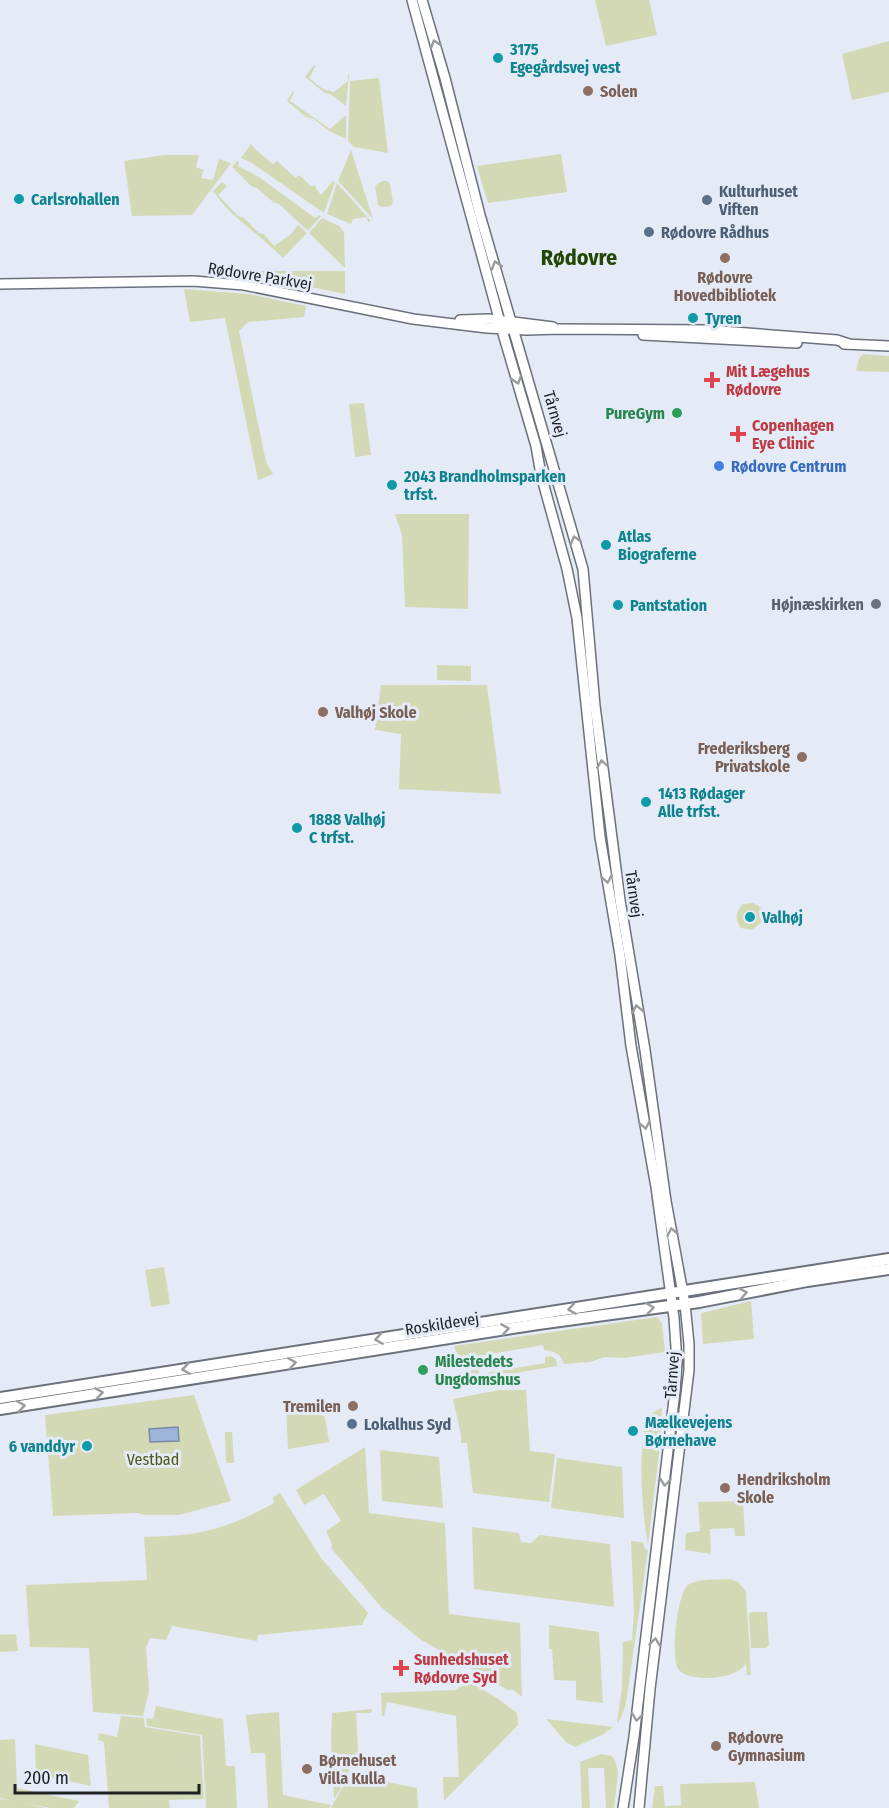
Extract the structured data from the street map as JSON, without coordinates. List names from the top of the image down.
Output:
{
  "streets": {
    "main road": ["Roskildevej"],
    "street": ["Rødovre Parkvej", "Tårnvej"]
  },
  "crossings": [
    ["Rødovre Parkvej", "Tårnvej"],
    ["Tårnvej", "Roskildevej"]
  ],
  "districts": ["Rødovre"],
  "parks": ["Vestbad"],
  "places": {
    "other": [
      "3175 Egegårdsvej vest",
      "Solen",
      "Carlsrohallen",
      "Kulturhuset Viften",
      "Rødovre Rådhus",
      "Rødovre Hovedbibliotek",
      "Tyren",
      "PureGym",
      "Rødovre Centrum",
      "2043 Brandholmsparken trfst.",
      "Atlas Biograferne",
      "Højnæskirken",
      "Pantstation",
      "Valhøj Skole",
      "Frederiksberg Privatskole",
      "1413 Rødager Alle trfst.",
      "1888 Valhøj C trfst.",
      "Valhøj",
      "Milestedets Ungdomshus",
      "Tremilen",
      "Lokalhus Syd",
      "Mælkevejens Børnehave",
      "6 vanddyr",
      "Hendriksholm Skole",
      "Rødovre Gymnasium",
      "Børnehuset Villa Kulla"
    ],
    "health": ["Mit Lægehus Rødovre", "Copenhagen Eye Clinic", "Sunhedshuset Rødovre Syd"]
  },
  "scale_bar": "200 m"
}
